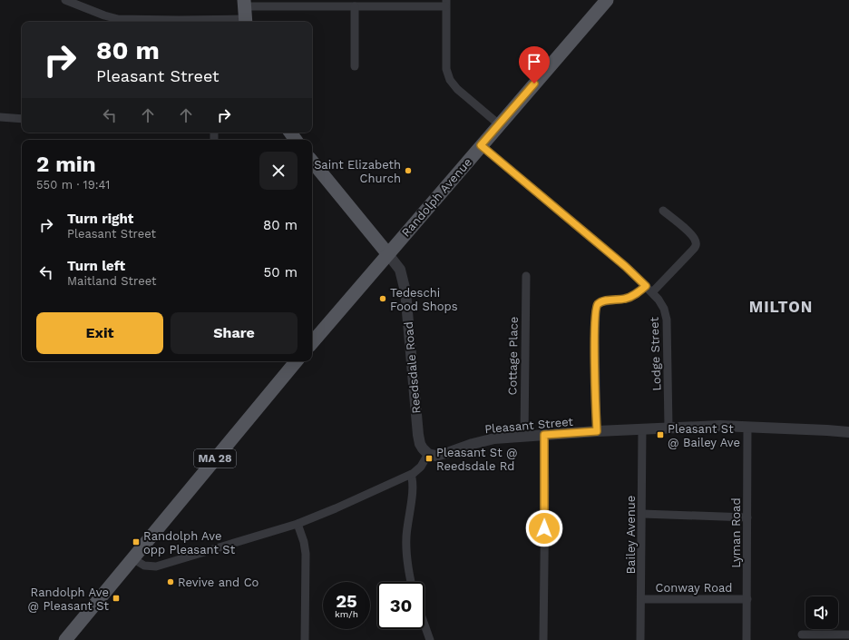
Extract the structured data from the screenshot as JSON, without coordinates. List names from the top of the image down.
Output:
{
  "streets": {
    "main road": ["Randolph Avenue", "Reedsdale Road", "MA 28"],
    "street": [
      "Lodge Street",
      "Cottage Place",
      "Pleasant Street",
      "Lyman Road",
      "Bailey Avenue",
      "Conway Road"
    ]
  },
  "crossings": [
    ["Randolph Avenue", "Lodge Street"],
    ["Randolph Avenue", "Reedsdale Road"],
    ["Lodge Street", "Pleasant Street"],
    ["Cottage Place", "Pleasant Street"],
    ["Reedsdale Road", "Pleasant Street"],
    ["Pleasant Street", "Lyman Road"],
    ["Pleasant Street", "Bailey Avenue"],
    ["Lyman Road", "Conway Road"],
    ["Bailey Avenue", "Conway Road"]
  ],
  "districts": ["MILTON"],
  "places": {
    "other": ["Saint Elizabeth Church", "Tedeschi Food Shops", "Revive and Co"],
    "transit": [
      "Pleasant St @ Bailey Ave",
      "Pleasant St @ Reedsdale Rd",
      "Randolph Ave opp Pleasant St",
      "Randolph Ave @ Pleasant St"
    ]
  },
  "page": {
    "turn": ["80 m", "Pleasant Street"],
    "heading": ["2 min", "550 m · 19:41"],
    "list": [
      {
        "name": "Turn right",
        "note": "Pleasant Street",
        "value": "80 m"
      },
      {
        "name": "Turn left",
        "note": "Maitland Street",
        "value": "50 m"
      }
    ],
    "buttons": ["Exit", "Share"],
    "speed": "25 km/h",
    "limit": "30"
  }
}
